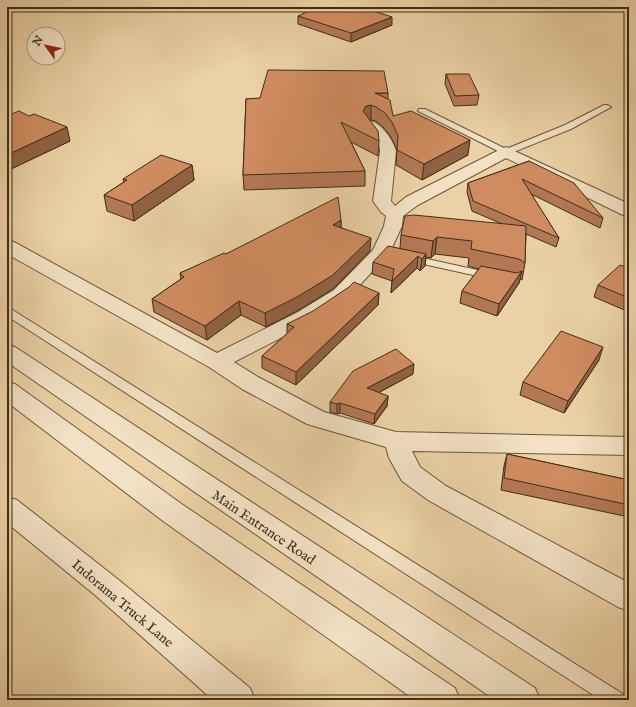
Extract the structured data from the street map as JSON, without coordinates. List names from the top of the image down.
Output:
{
  "streets": {
    "street": ["Main Entrance Road", "Indorama Truck Lane"]
  },
  "north": "top left"
}
